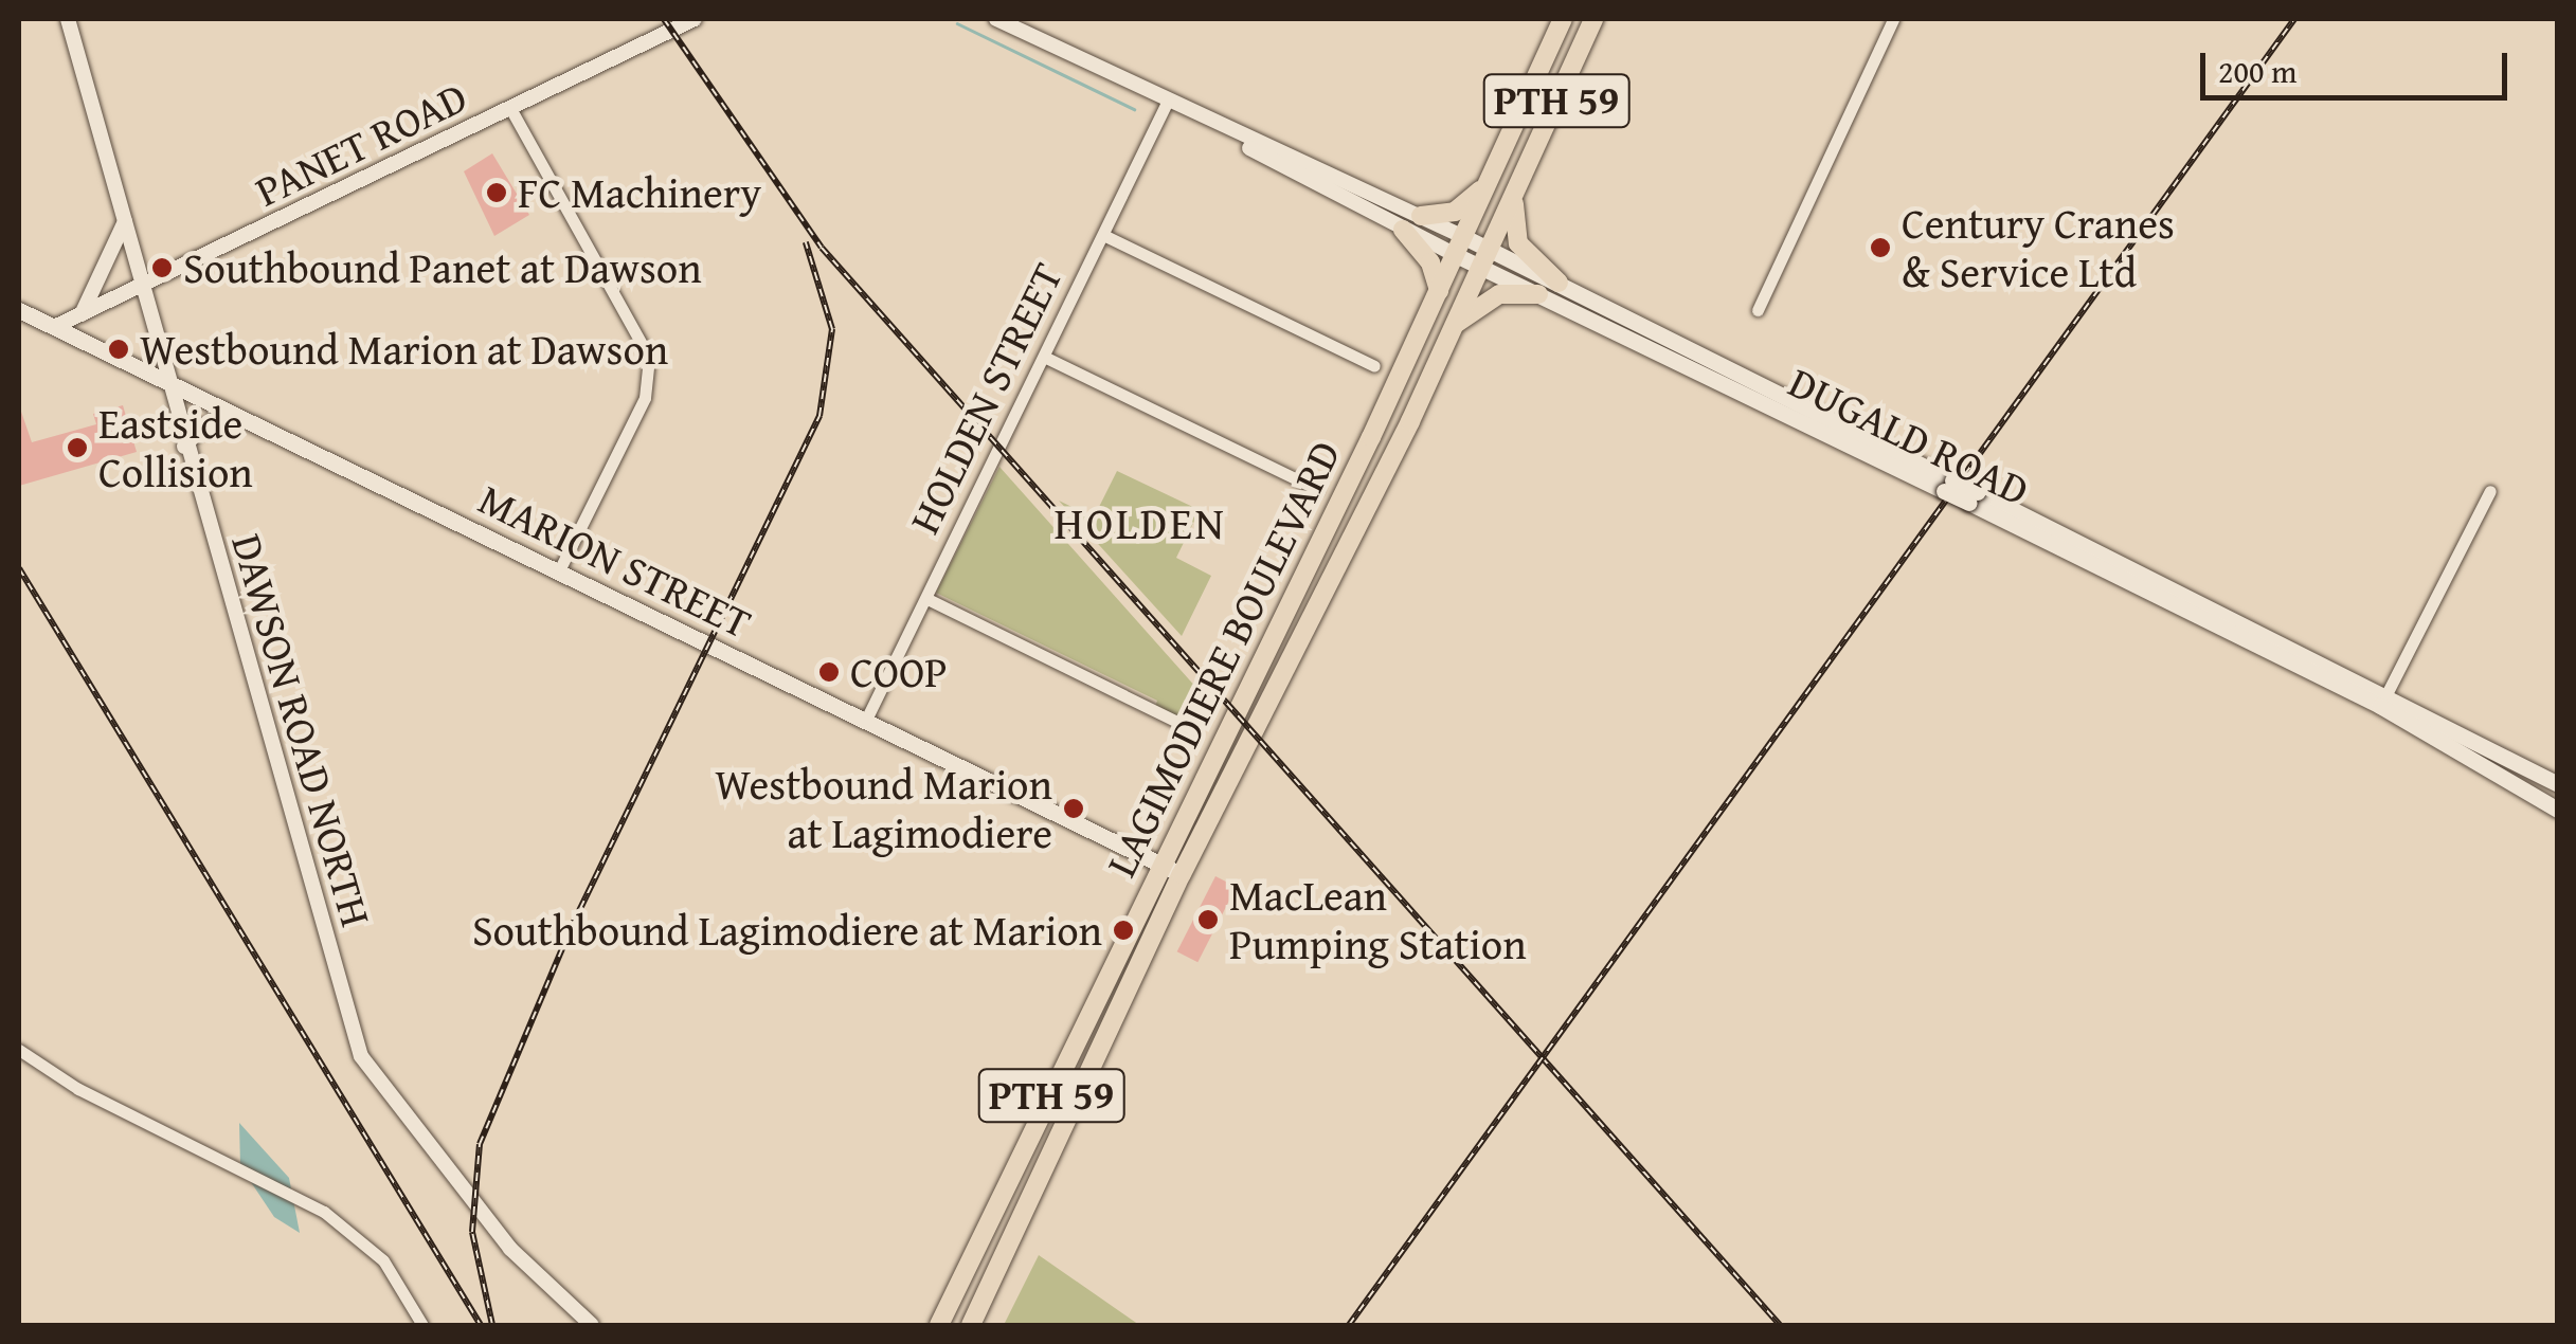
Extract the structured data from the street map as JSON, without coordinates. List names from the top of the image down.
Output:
{
  "streets": {
    "main road": [
      "PTH 59",
      "DUGALD ROAD",
      "MARION STREET",
      "LAGIMODIERE BOULEVARD"
    ],
    "street": ["PANET ROAD", "HOLDEN STREET", "DAWSON ROAD NORTH"]
  },
  "crossings": [
    ["PANET ROAD", "MARION STREET"],
    ["PANET ROAD", "DAWSON ROAD NORTH"],
    ["HOLDEN STREET", "DUGALD ROAD"],
    ["HOLDEN STREET", "MARION STREET"],
    ["DUGALD ROAD", "LAGIMODIERE BOULEVARD"],
    ["MARION STREET", "LAGIMODIERE BOULEVARD"],
    ["MARION STREET", "DAWSON ROAD NORTH"]
  ],
  "districts": ["HOLDEN"],
  "places": [
    "FC Machinery",
    "Century Cranes & Service Ltd",
    "Southbound Panet at Dawson",
    "Westbound Marion at Dawson",
    "Eastside Collision",
    "COOP",
    "Westbound Marion at Lagimodiere",
    "MacLean Pumping Station",
    "Southbound Lagimodiere at Marion"
  ],
  "scale_bar": "200 m"
}
